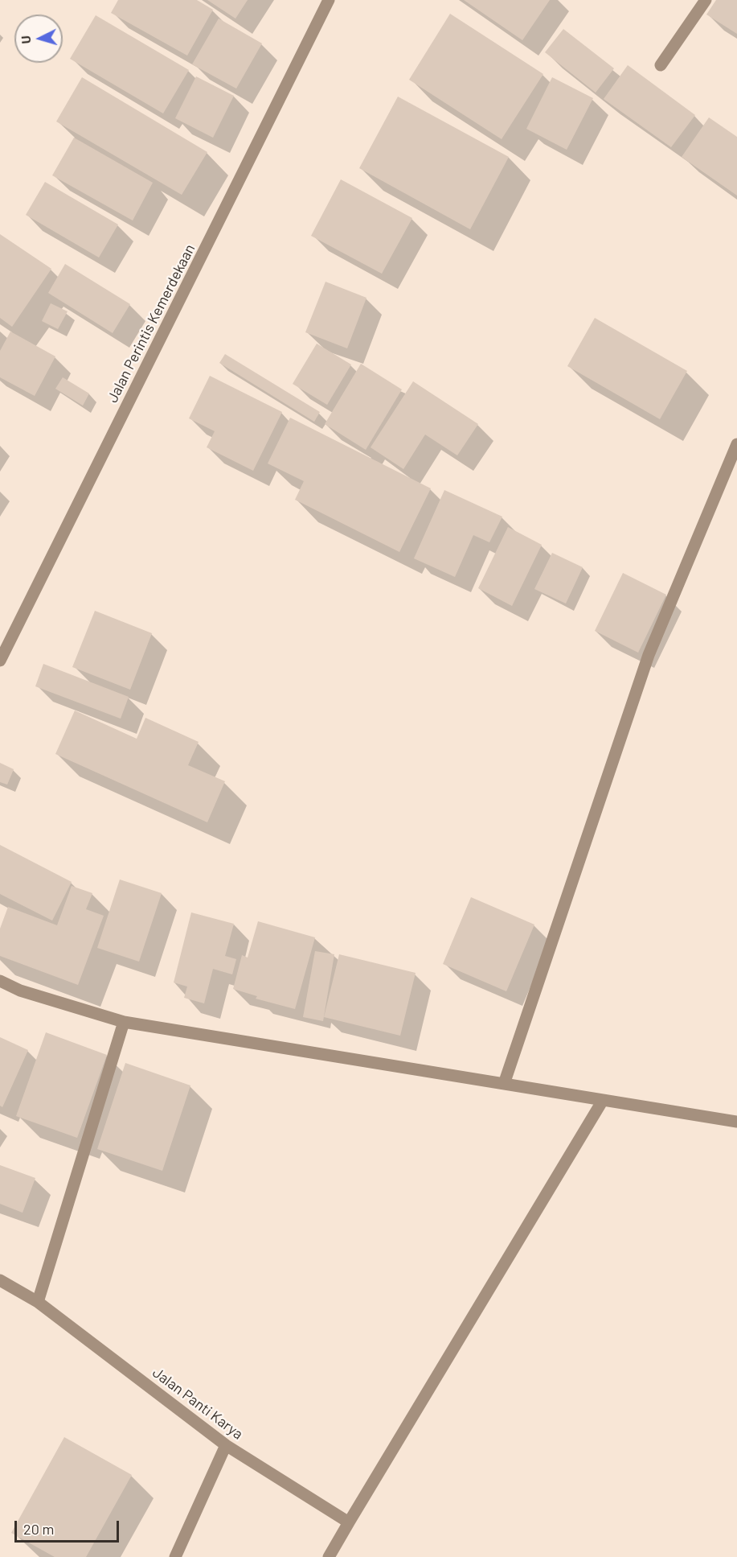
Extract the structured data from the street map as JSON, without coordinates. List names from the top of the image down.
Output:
{
  "streets": {
    "street": ["Jalan Perintis Kemerdekaan", "Jalan Panti Karya"]
  },
  "scale_bar": "20 m",
  "north": "left"
}
